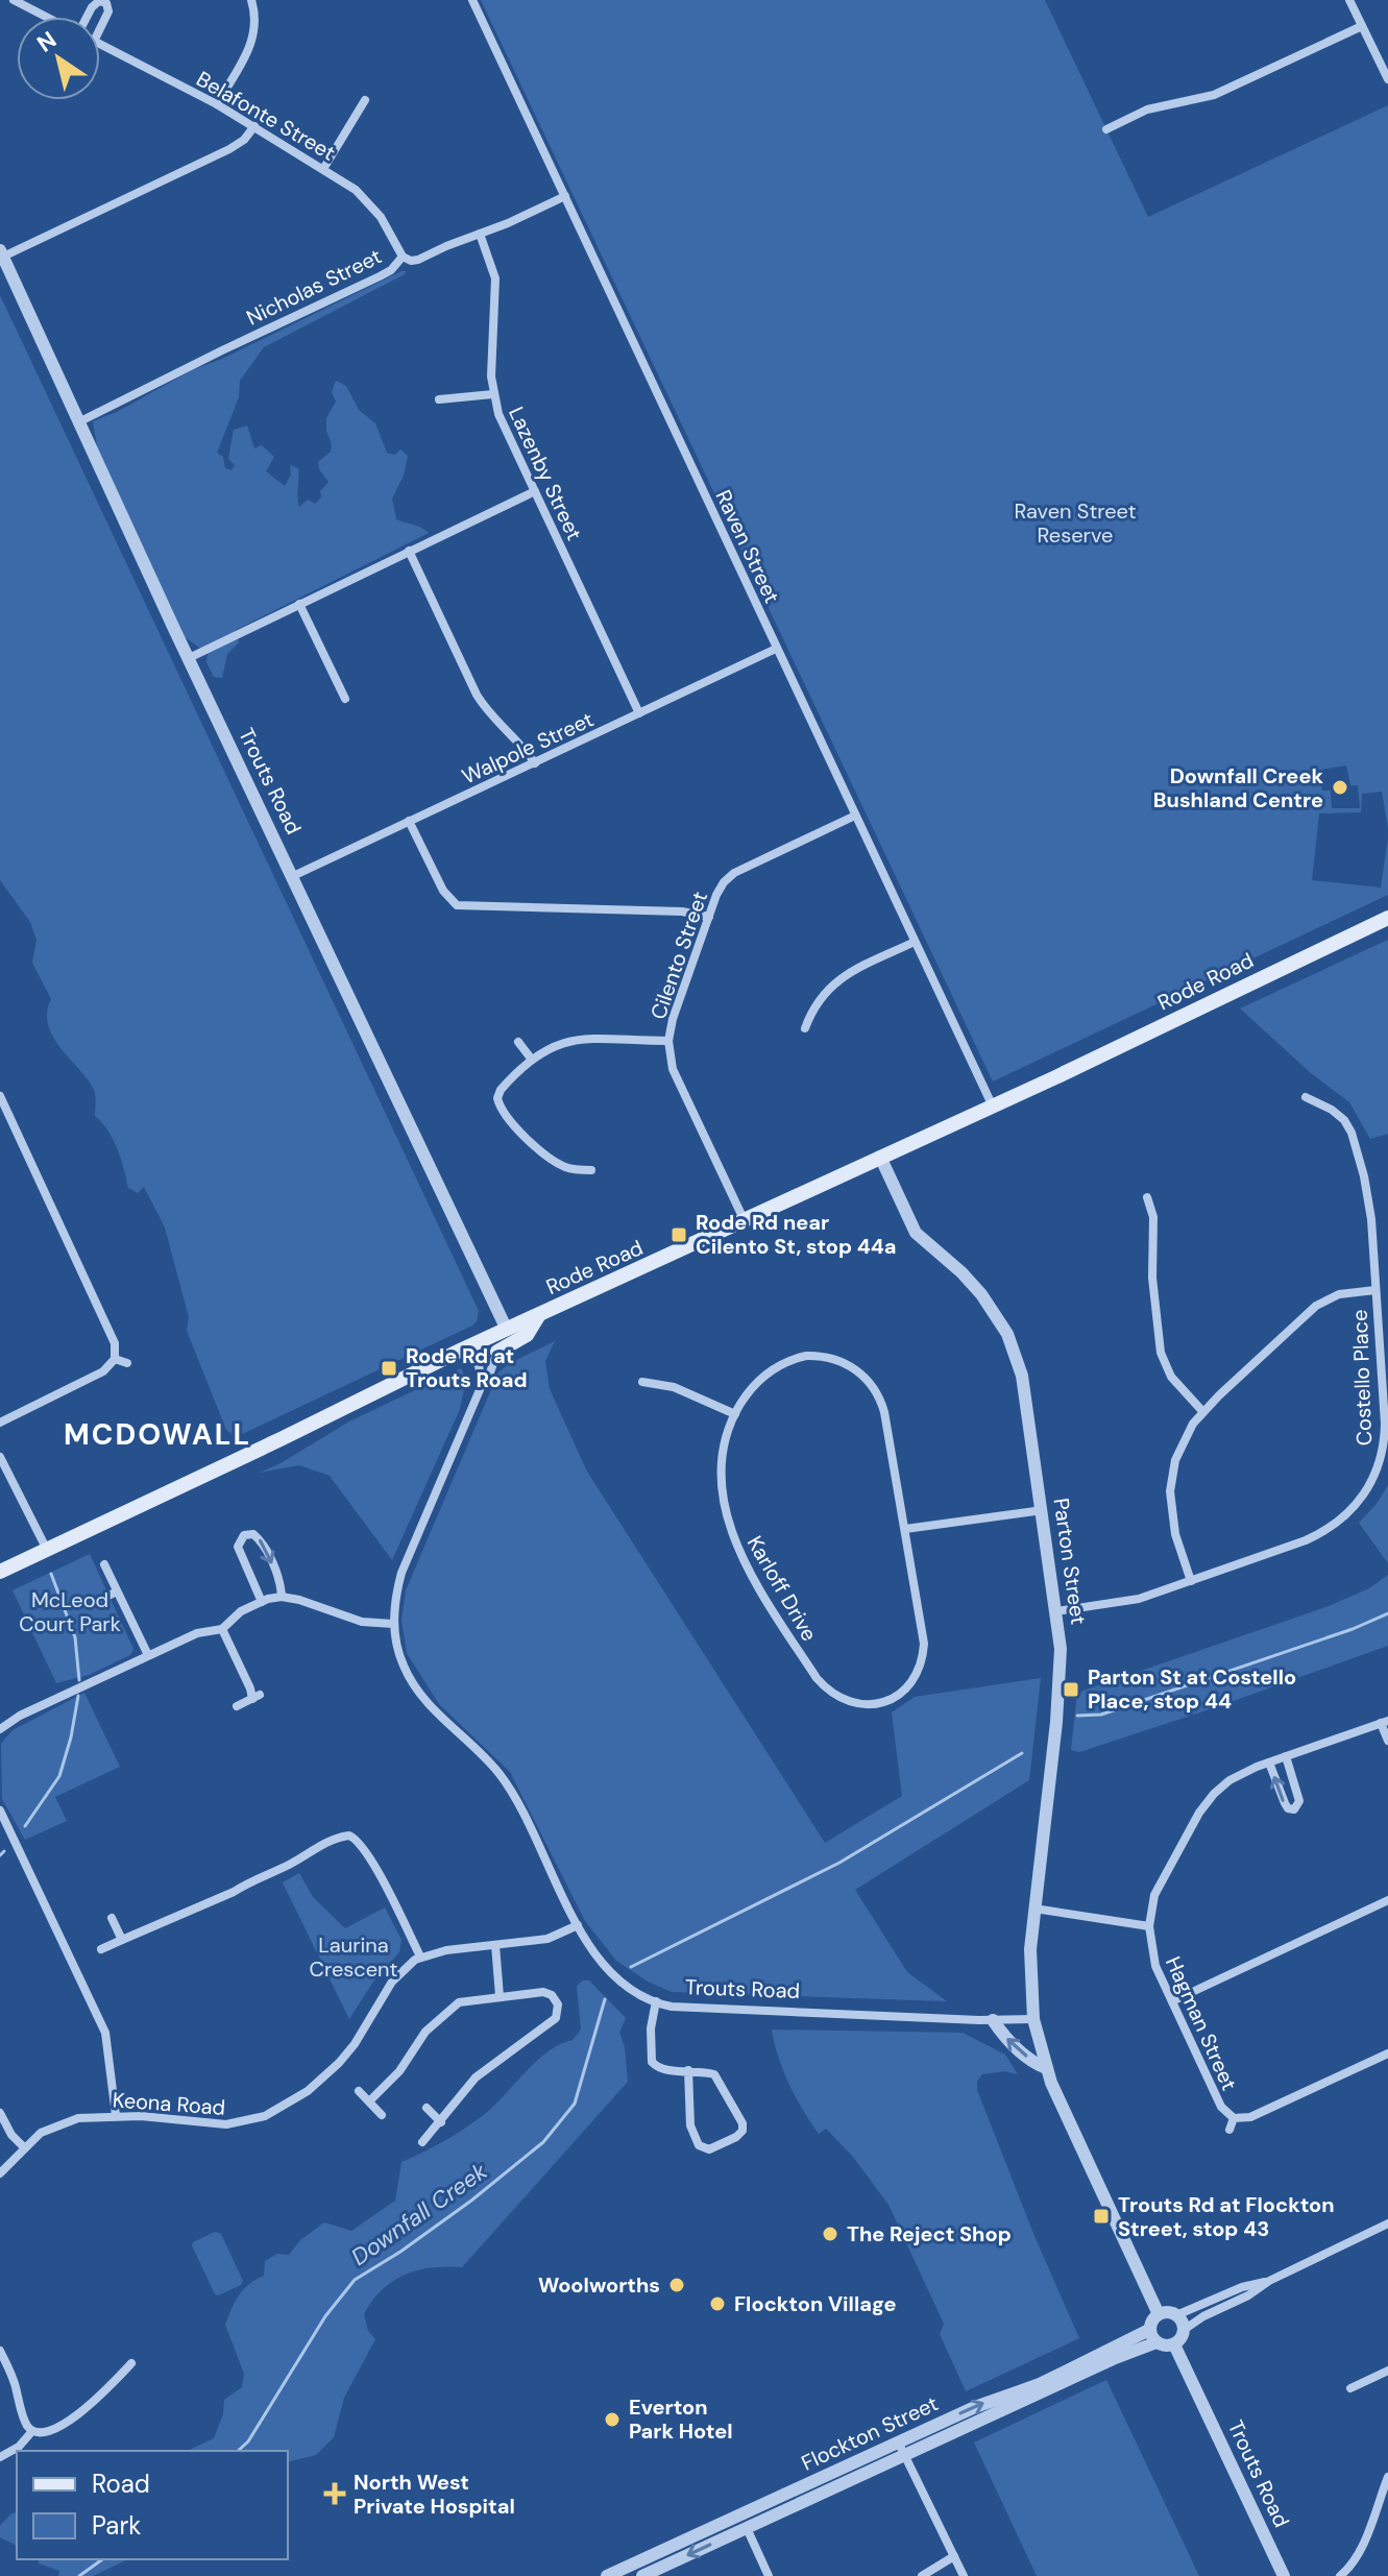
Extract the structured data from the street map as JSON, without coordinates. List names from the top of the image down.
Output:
{
  "streets": {
    "main road": ["Rode Road"],
    "street": [
      "Belafonte Street",
      "Nicholas Street",
      "Lazenby Street",
      "Raven Street",
      "Walpole Street",
      "Trouts Road",
      "Cilento Street",
      "Costello Place",
      "Parton Street",
      "Karloff Drive",
      "Hagman Street",
      "Keona Road",
      "Flockton Street"
    ]
  },
  "crossings": [
    ["Belafonte Street", "Nicholas Street"],
    ["Nicholas Street", "Lazenby Street"],
    ["Nicholas Street", "Raven Street"],
    ["Nicholas Street", "Trouts Road"],
    ["Lazenby Street", "Walpole Street"],
    ["Raven Street", "Walpole Street"],
    ["Raven Street", "Cilento Street"],
    ["Raven Street", "Rode Road"],
    ["Walpole Street", "Trouts Road"],
    ["Trouts Road", "Rode Road"],
    ["Trouts Road", "Parton Street"],
    ["Trouts Road", "Flockton Street"],
    ["Cilento Street", "Rode Road"],
    ["Rode Road", "Parton Street"],
    ["Costello Place", "Parton Street"]
  ],
  "districts": ["MCDOWALL"],
  "water": ["Downfall Creek"],
  "parks": ["Raven Street Reserve", "McLeod Court Park", "Laurina Crescent"],
  "places": {
    "other": [
      "Downfall Creek Bushland Centre",
      "The Reject Shop",
      "Woolworths",
      "Flockton Village",
      "Everton Park Hotel"
    ],
    "transit": [
      "Rode Rd near Cilento St, stop 44a",
      "Rode Rd at Trouts Road",
      "Parton St at Costello Place, stop 44",
      "Trouts Rd at Flockton Street, stop 43"
    ],
    "health": ["North West Private Hospital"]
  },
  "legend": ["Road", "Park"],
  "north": "top left"
}
